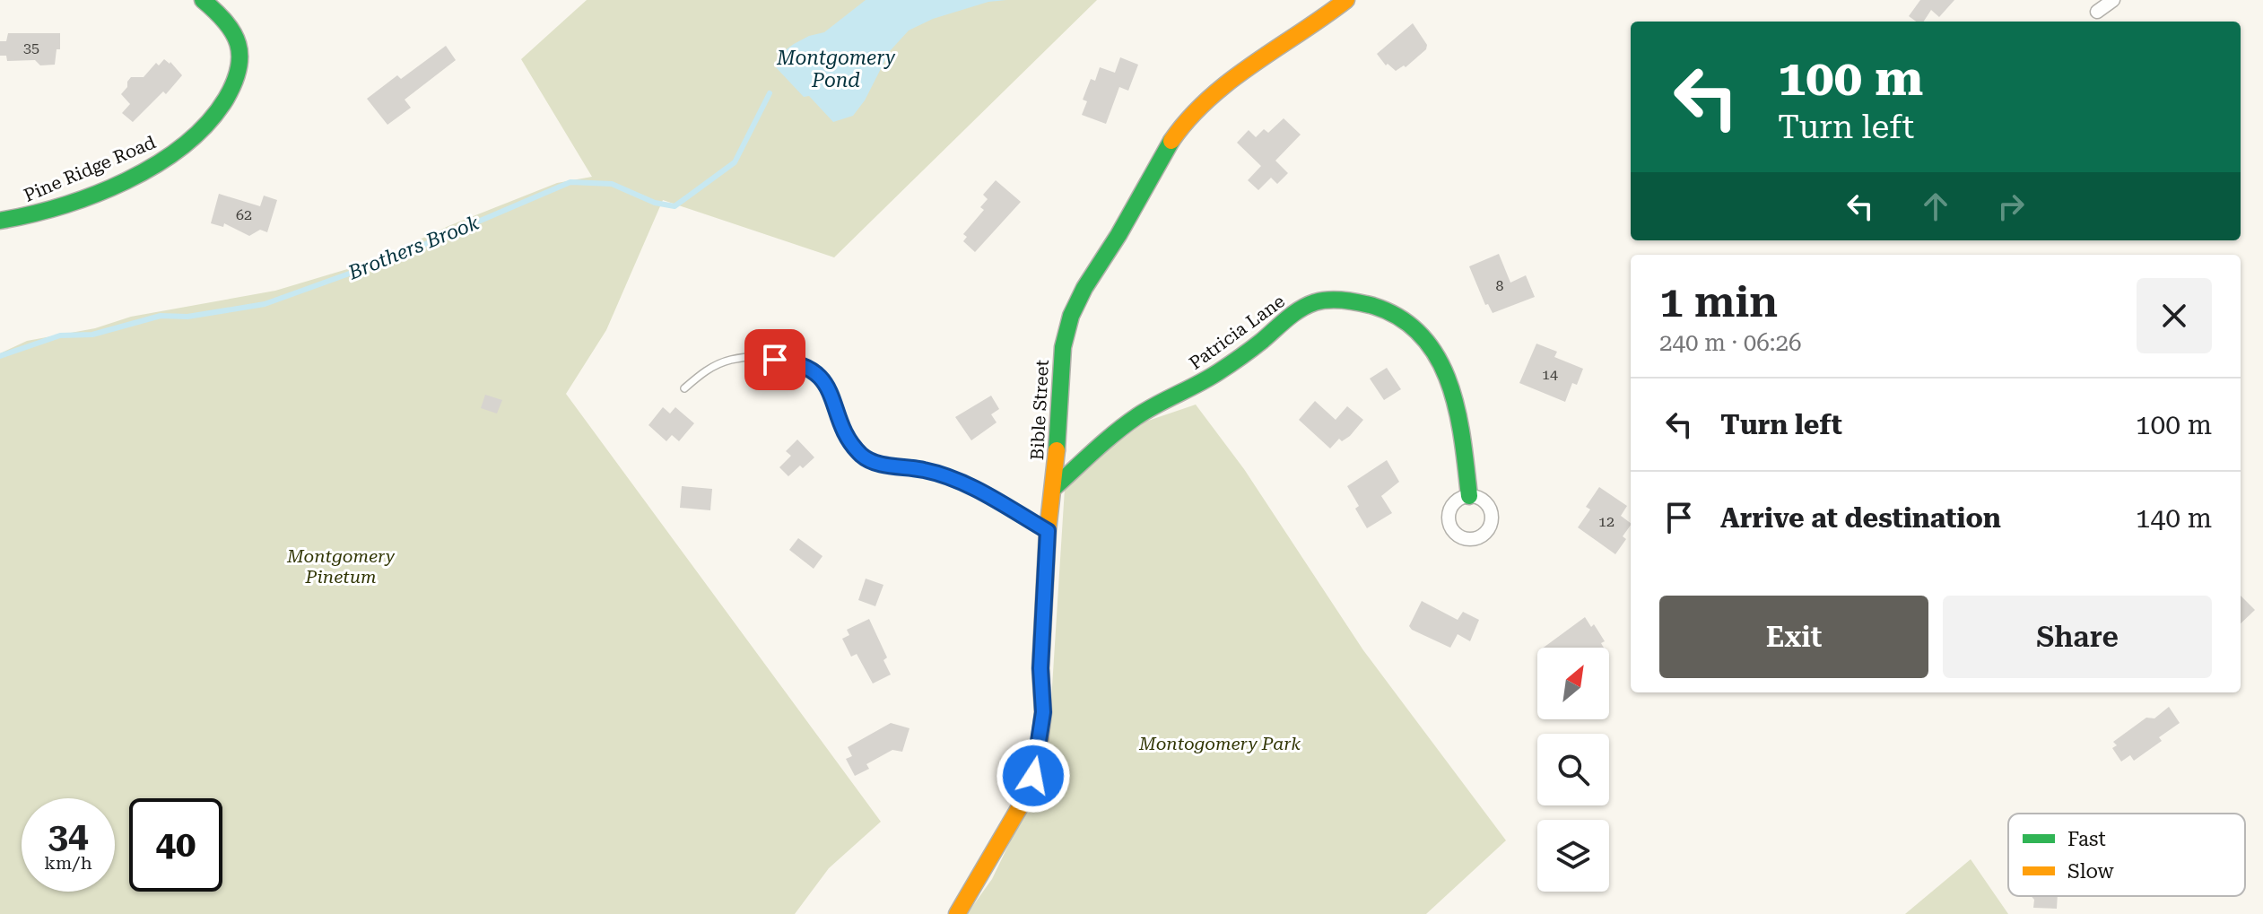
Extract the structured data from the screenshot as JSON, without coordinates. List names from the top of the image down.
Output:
{
  "streets": {
    "street": ["Pine Ridge Road", "Patricia Lane", "Bible Street"]
  },
  "crossings": [
    ["Patricia Lane", "Bible Street"]
  ],
  "water": ["Montgomery Pond", "Brothers Brook"],
  "parks": ["Montgomery Pinetum", "Montogomery Park"],
  "house_numbers": [
    "35",
    "62",
    "8",
    "14",
    "12"
  ],
  "legend": ["Fast", "Slow"],
  "north": "top right",
  "page": {
    "turn": ["100 m", "Turn left"],
    "heading": ["1 min", "240 m · 06:26"],
    "list": [
      {
        "name": "Turn left",
        "value": "100 m"
      },
      {
        "name": "Arrive at destination",
        "value": "140 m"
      }
    ],
    "buttons": ["Exit", "Share"],
    "speed": "34 km/h",
    "limit": "40"
  }
}
